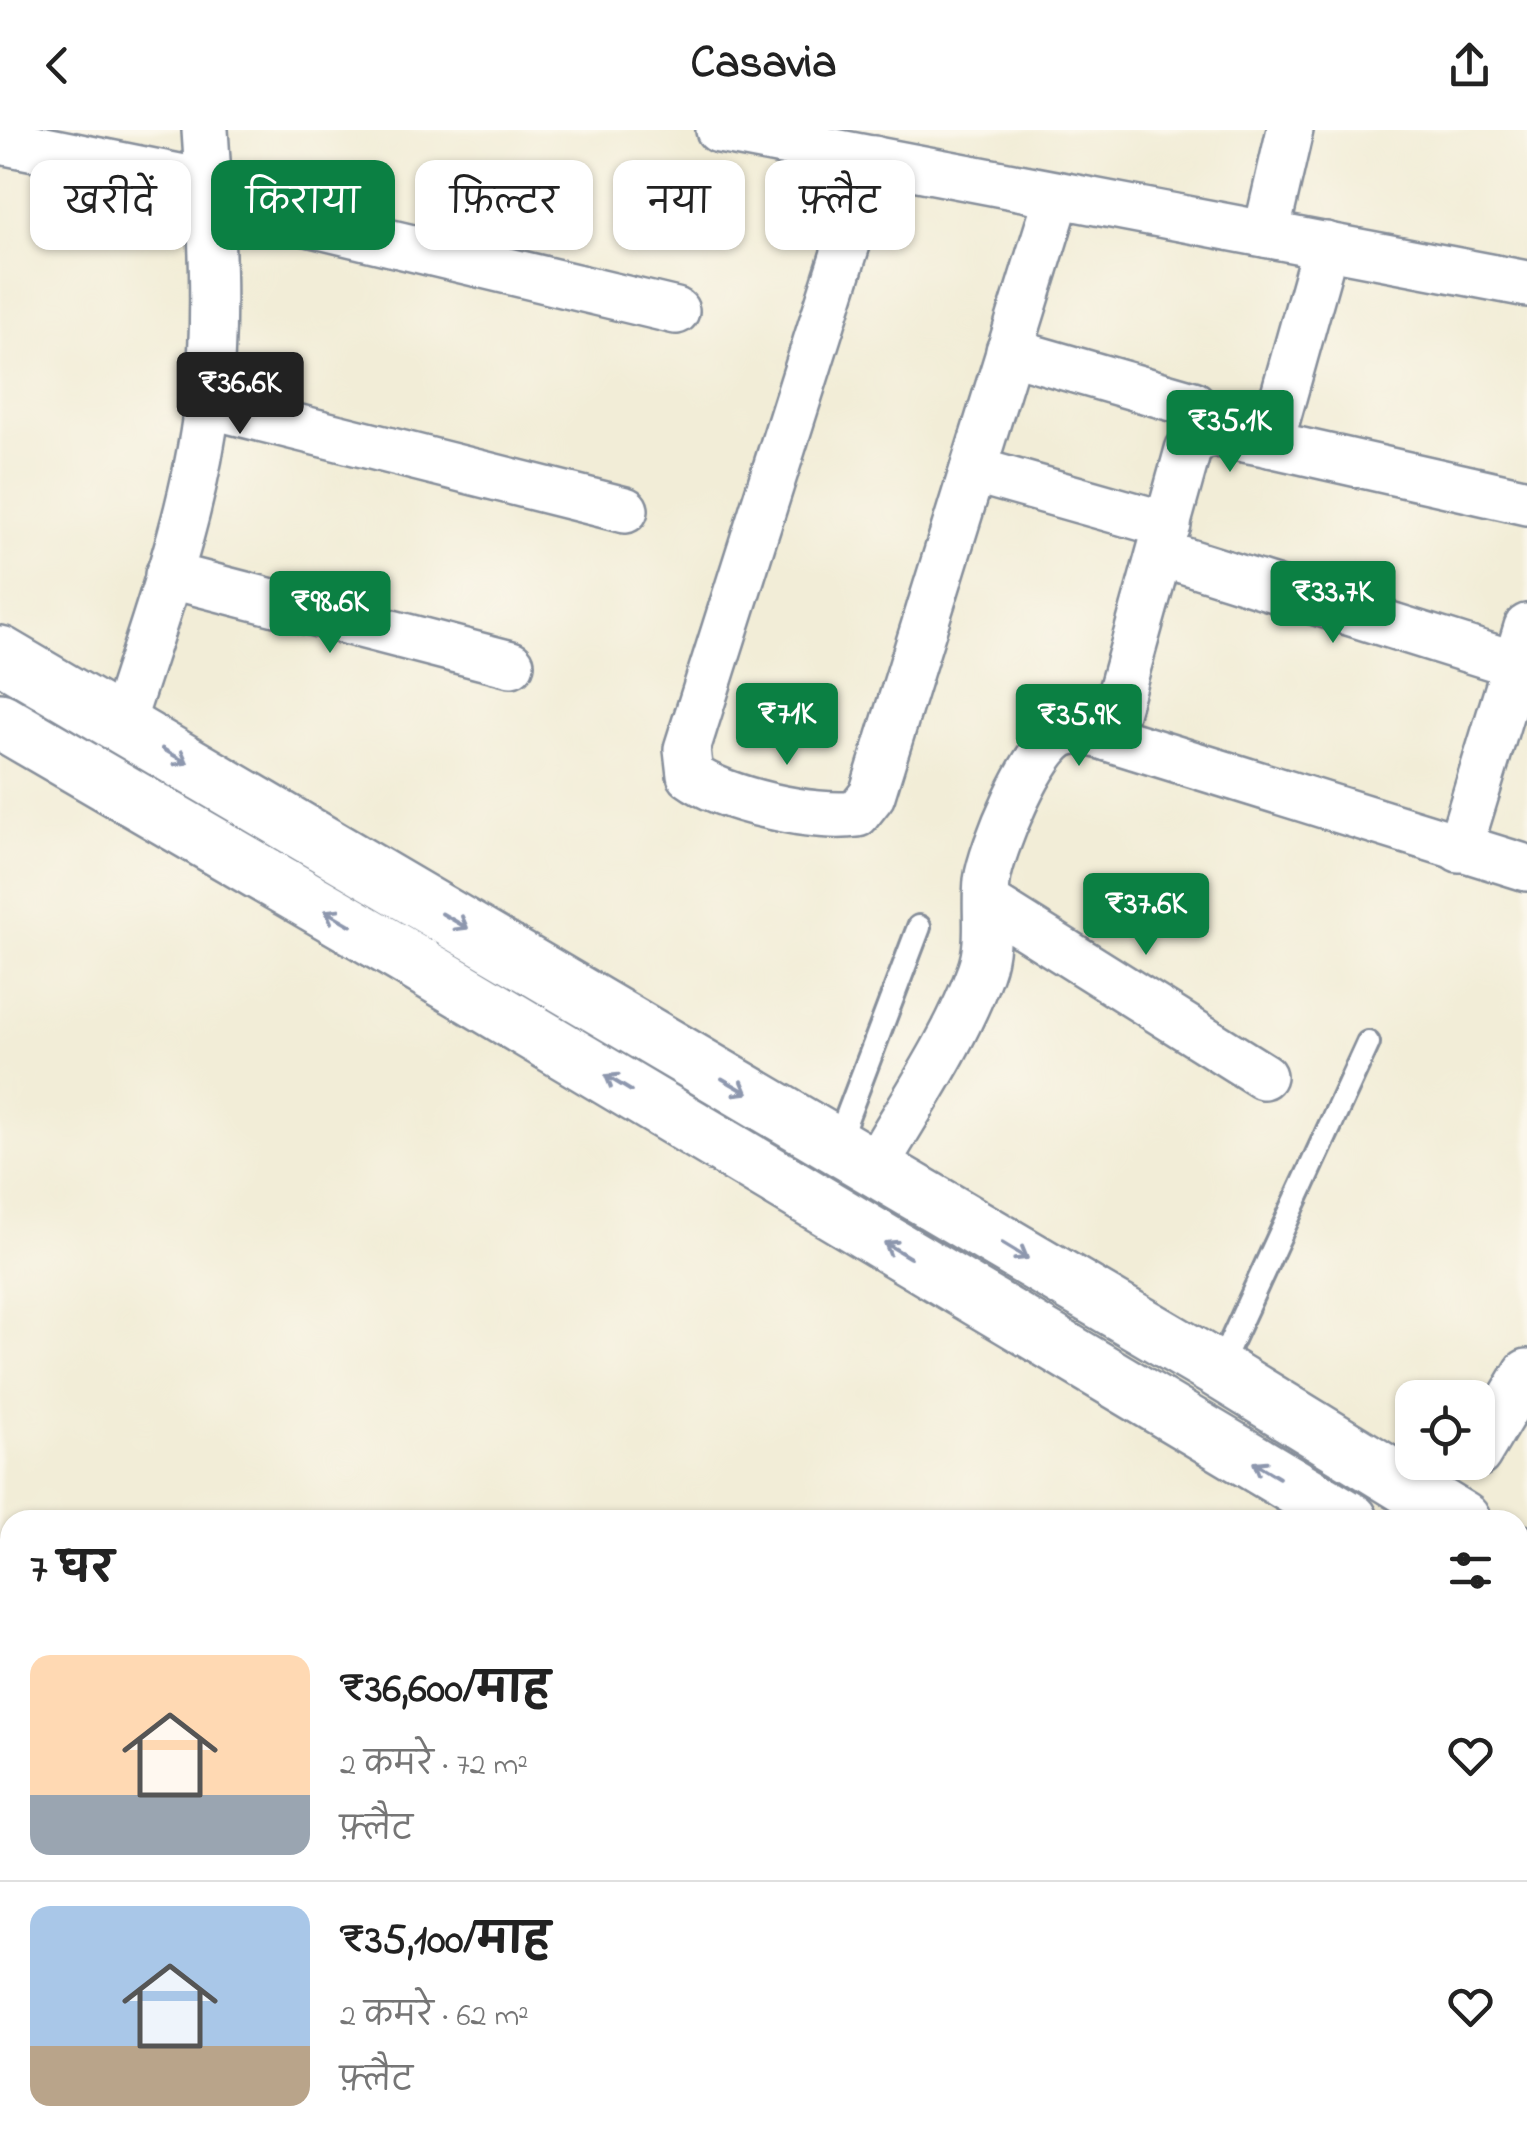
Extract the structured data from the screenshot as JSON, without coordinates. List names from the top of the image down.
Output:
{
  "page": {
    "header": "Casavia",
    "chip": [
      "खरीदें",
      "किराया",
      "फ़िल्टर",
      "नया",
      "फ़्लैट"
    ],
    "price": [
      "₹36.6K",
      "₹35.1K",
      "₹33.7K",
      "₹98.6K",
      "₹71K",
      "₹35.9K",
      "₹37.6K"
    ],
    "heading": "7 घर",
    "list": [
      {
        "name": "₹36,600/माह",
        "note": "2 कमरे · 72 m² · फ़्लैट"
      },
      {
        "name": "₹35,100/माह",
        "note": "2 कमरे · 62 m² · फ़्लैट"
      }
    ]
  }
}
